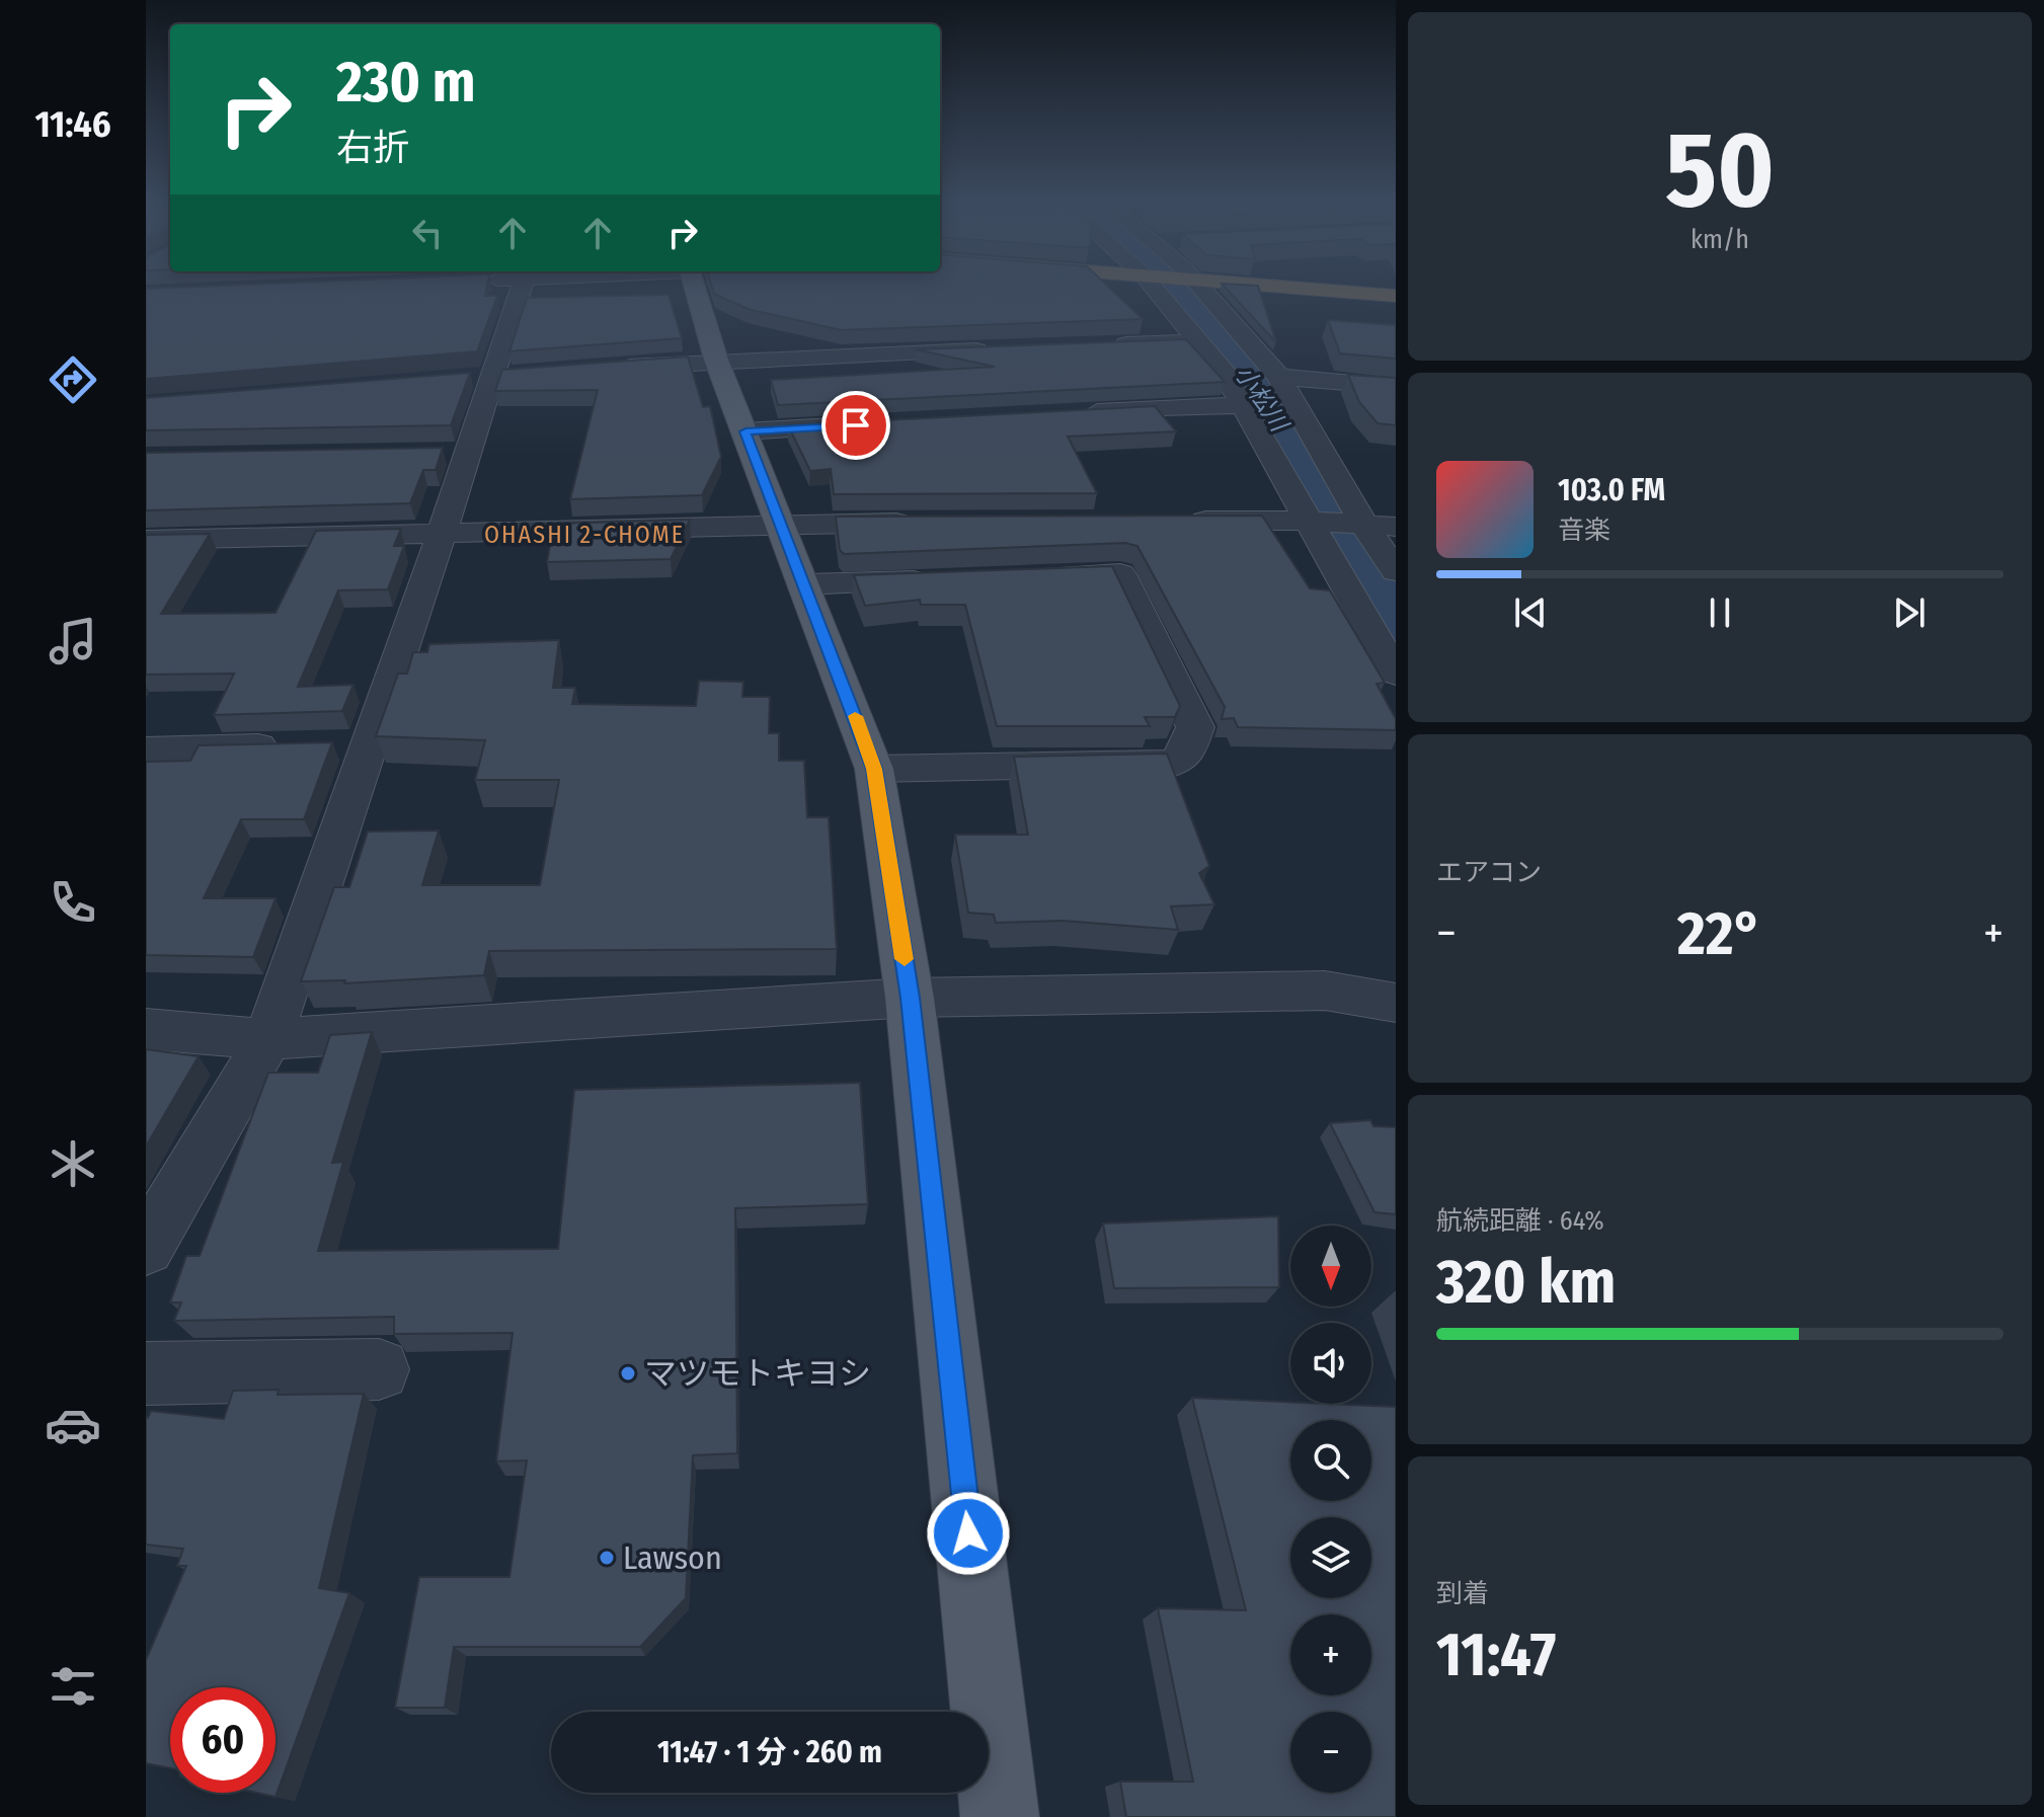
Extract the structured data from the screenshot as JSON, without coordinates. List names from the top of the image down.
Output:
{
  "districts": ["OHASHI 2-CHOME"],
  "water": ["小松川"],
  "places": ["マツモトキヨシ", "Lawson"],
  "north": "bottom",
  "page": {
    "tabs": "11:46",
    "tile": [
      ["50", "km/h"],
      "エアコン",
      ["航続距離 · 64%", "320 km"],
      ["到着", "11:47"]
    ],
    "turn": ["230 m", "右折"],
    "song": ["103.0 FM", "音楽"],
    "heat": ["−", "22°", "+"],
    "map_buttons": ["+", "−"],
    "limit": "60",
    "trip": "11:47 · 1 分 · 260 m"
  }
}
